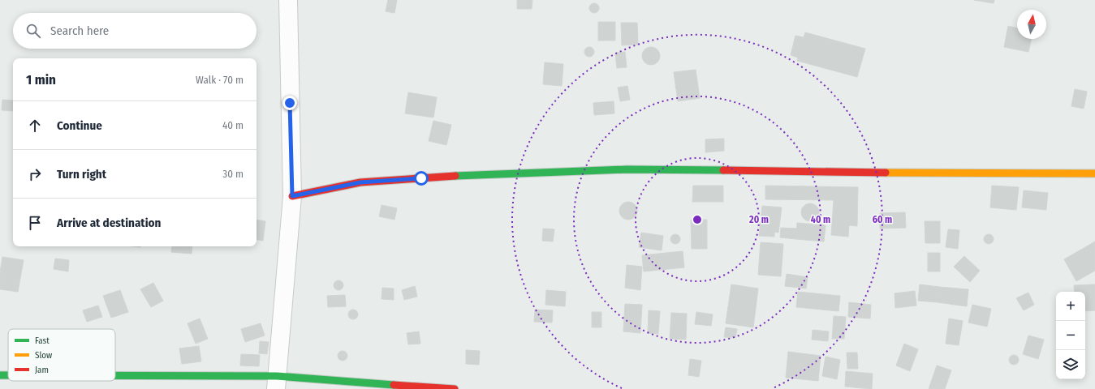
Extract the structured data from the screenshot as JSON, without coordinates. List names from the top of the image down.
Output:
{
  "legend": ["Fast", "Slow", "Jam"],
  "north": "top",
  "page": {
    "search": "Search here",
    "heading": ["1 min", "Walk · 70 m"],
    "list": [
      ["Continue", "40 m"],
      ["Turn right", "30 m"],
      "Arrive at destination"
    ],
    "map_buttons": ["+", "−"]
  },
  "rings": ["20 m", "40 m", "60 m"]
}
